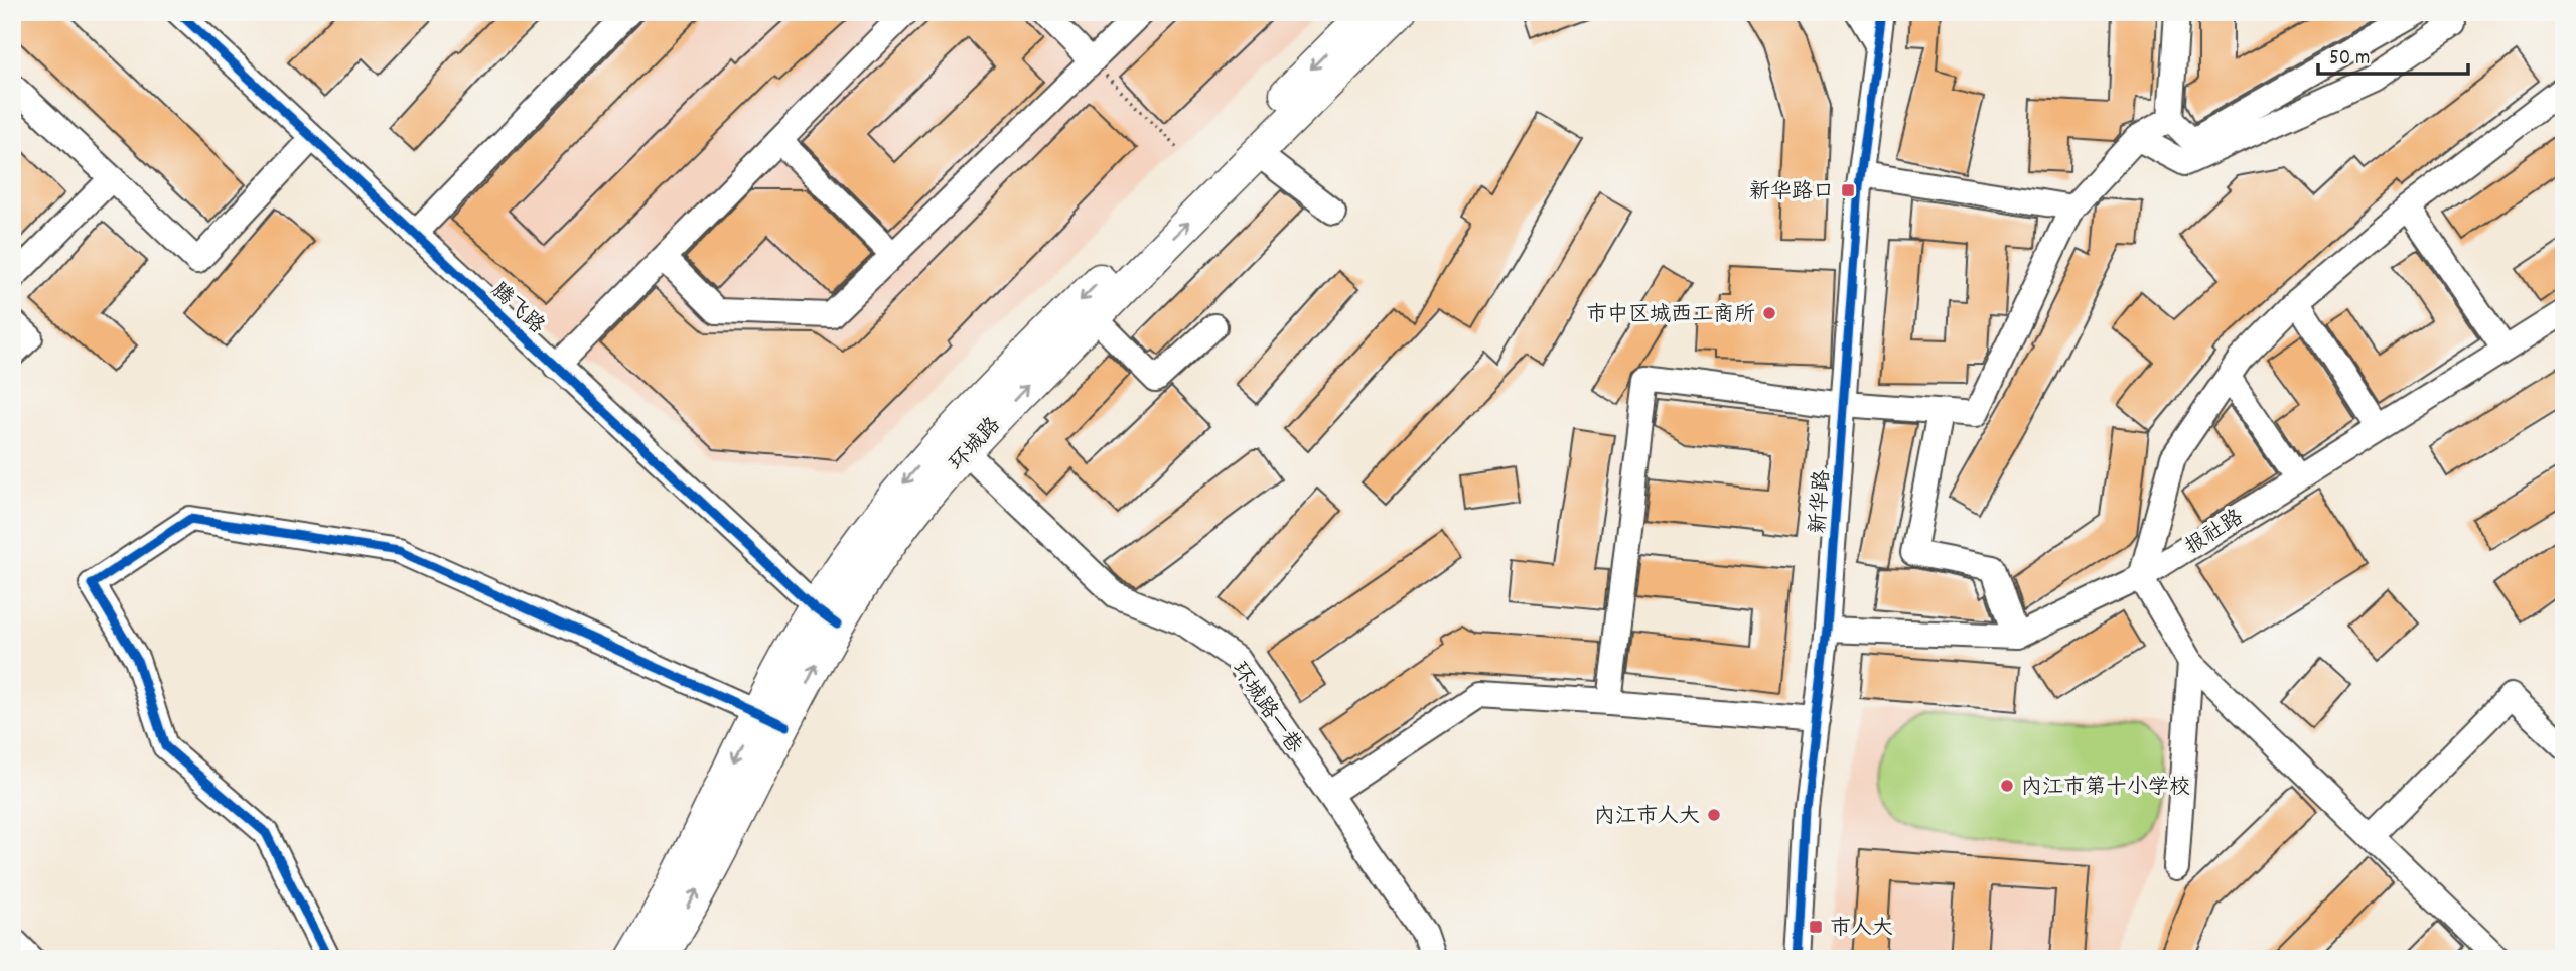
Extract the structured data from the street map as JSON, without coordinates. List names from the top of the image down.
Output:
{
  "streets": {
    "main road": ["环城路"],
    "street": [
      "腾飞路",
      "新华路",
      "报社路",
      "环城路一巷"
    ]
  },
  "crossings": [
    ["腾飞路", "环城路"],
    ["环城路", "环城路一巷"],
    ["新华路", "报社路"]
  ],
  "places": {
    "transit": ["新华路口", "市人大"],
    "other": ["市中区城西工商所", "内江市第十小学校", "内江市人大"]
  },
  "scale_bar": "50 m"
}
